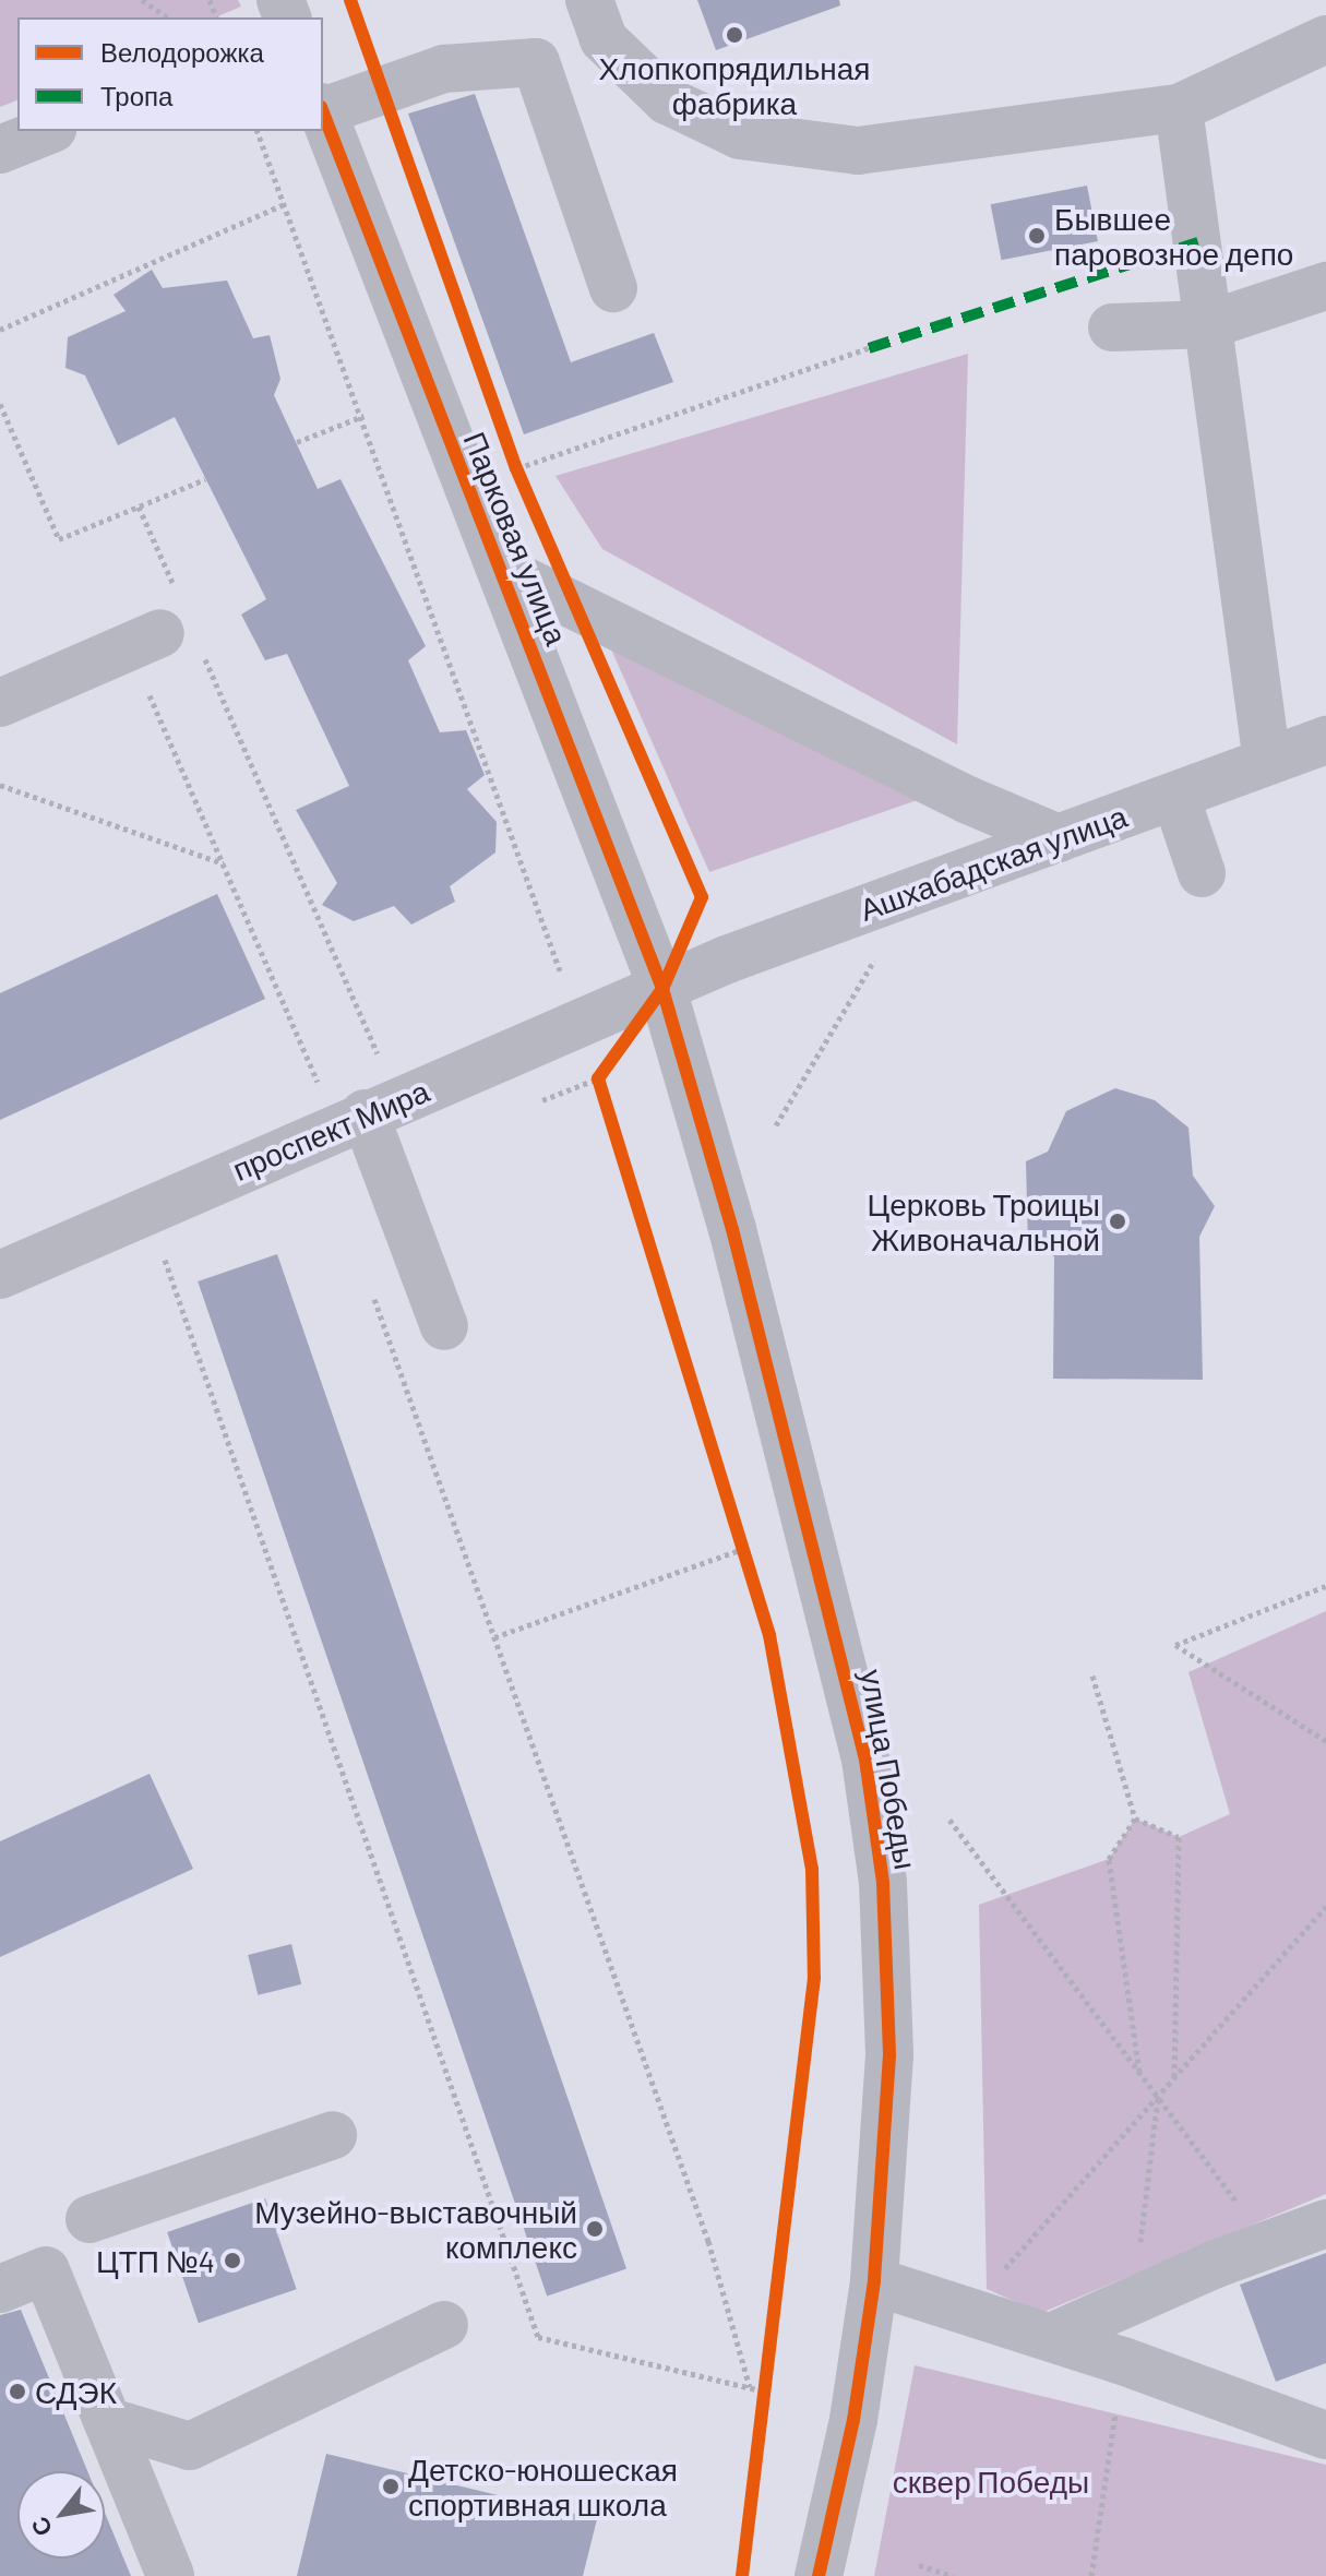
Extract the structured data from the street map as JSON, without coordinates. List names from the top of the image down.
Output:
{
  "streets": {
    "street": [
      "Парковая улица",
      "Ашхабадская улица",
      "проспект Мира",
      "улица Победы"
    ]
  },
  "crossings": [
    ["Парковая улица", "Ашхабадская улица"],
    ["Парковая улица", "проспект Мира"],
    ["Парковая улица", "улица Победы"],
    ["Ашхабадская улица", "проспект Мира"],
    ["Ашхабадская улица", "улица Победы"],
    ["проспект Мира", "улица Победы"]
  ],
  "parks": ["сквер Победы"],
  "places": [
    "Хлопкопрядильная фабрика",
    "Бывшее паровозное депо",
    "Церковь Троицы Живоначальной",
    "Музейно-выставочный комплекс",
    "ЦТП №4",
    "СДЭК",
    "Детско-юношеская спортивная школа"
  ],
  "legend": ["Велодорожка", "Тропа"],
  "north": "bottom left"
}
